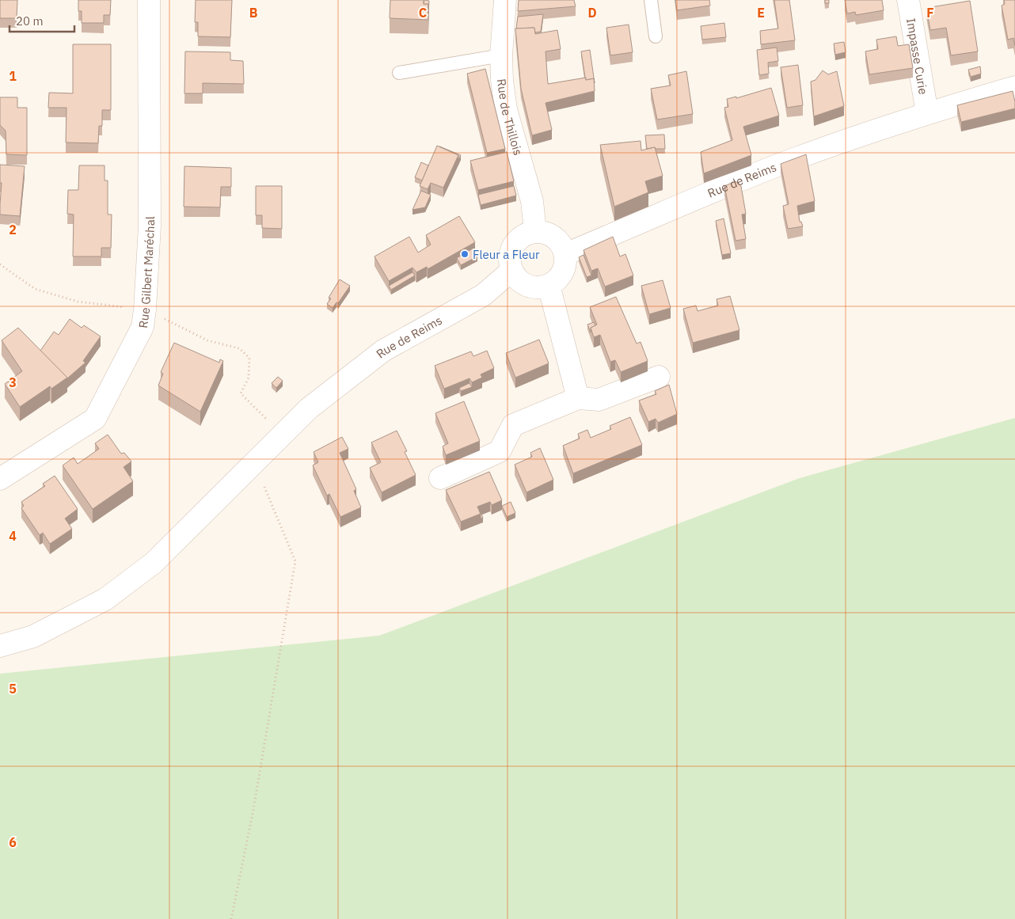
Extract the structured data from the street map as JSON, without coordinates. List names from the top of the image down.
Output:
{
  "streets": {
    "street": [
      "Impasse Curie",
      "Rue de Thillois",
      "Rue de Reims",
      "Rue Gilbert Maréchal"
    ]
  },
  "crossings": [
    ["Impasse Curie", "Rue de Reims"],
    ["Rue de Thillois", "Rue de Reims"]
  ],
  "places": ["Fleur a Fleur"],
  "scale_bar": "20 m",
  "grid": {
    "columns": [
      "B",
      "C",
      "D",
      "E",
      "F"
    ],
    "rows": [
      "1",
      "2",
      "3",
      "4",
      "5",
      "6"
    ]
  }
}
